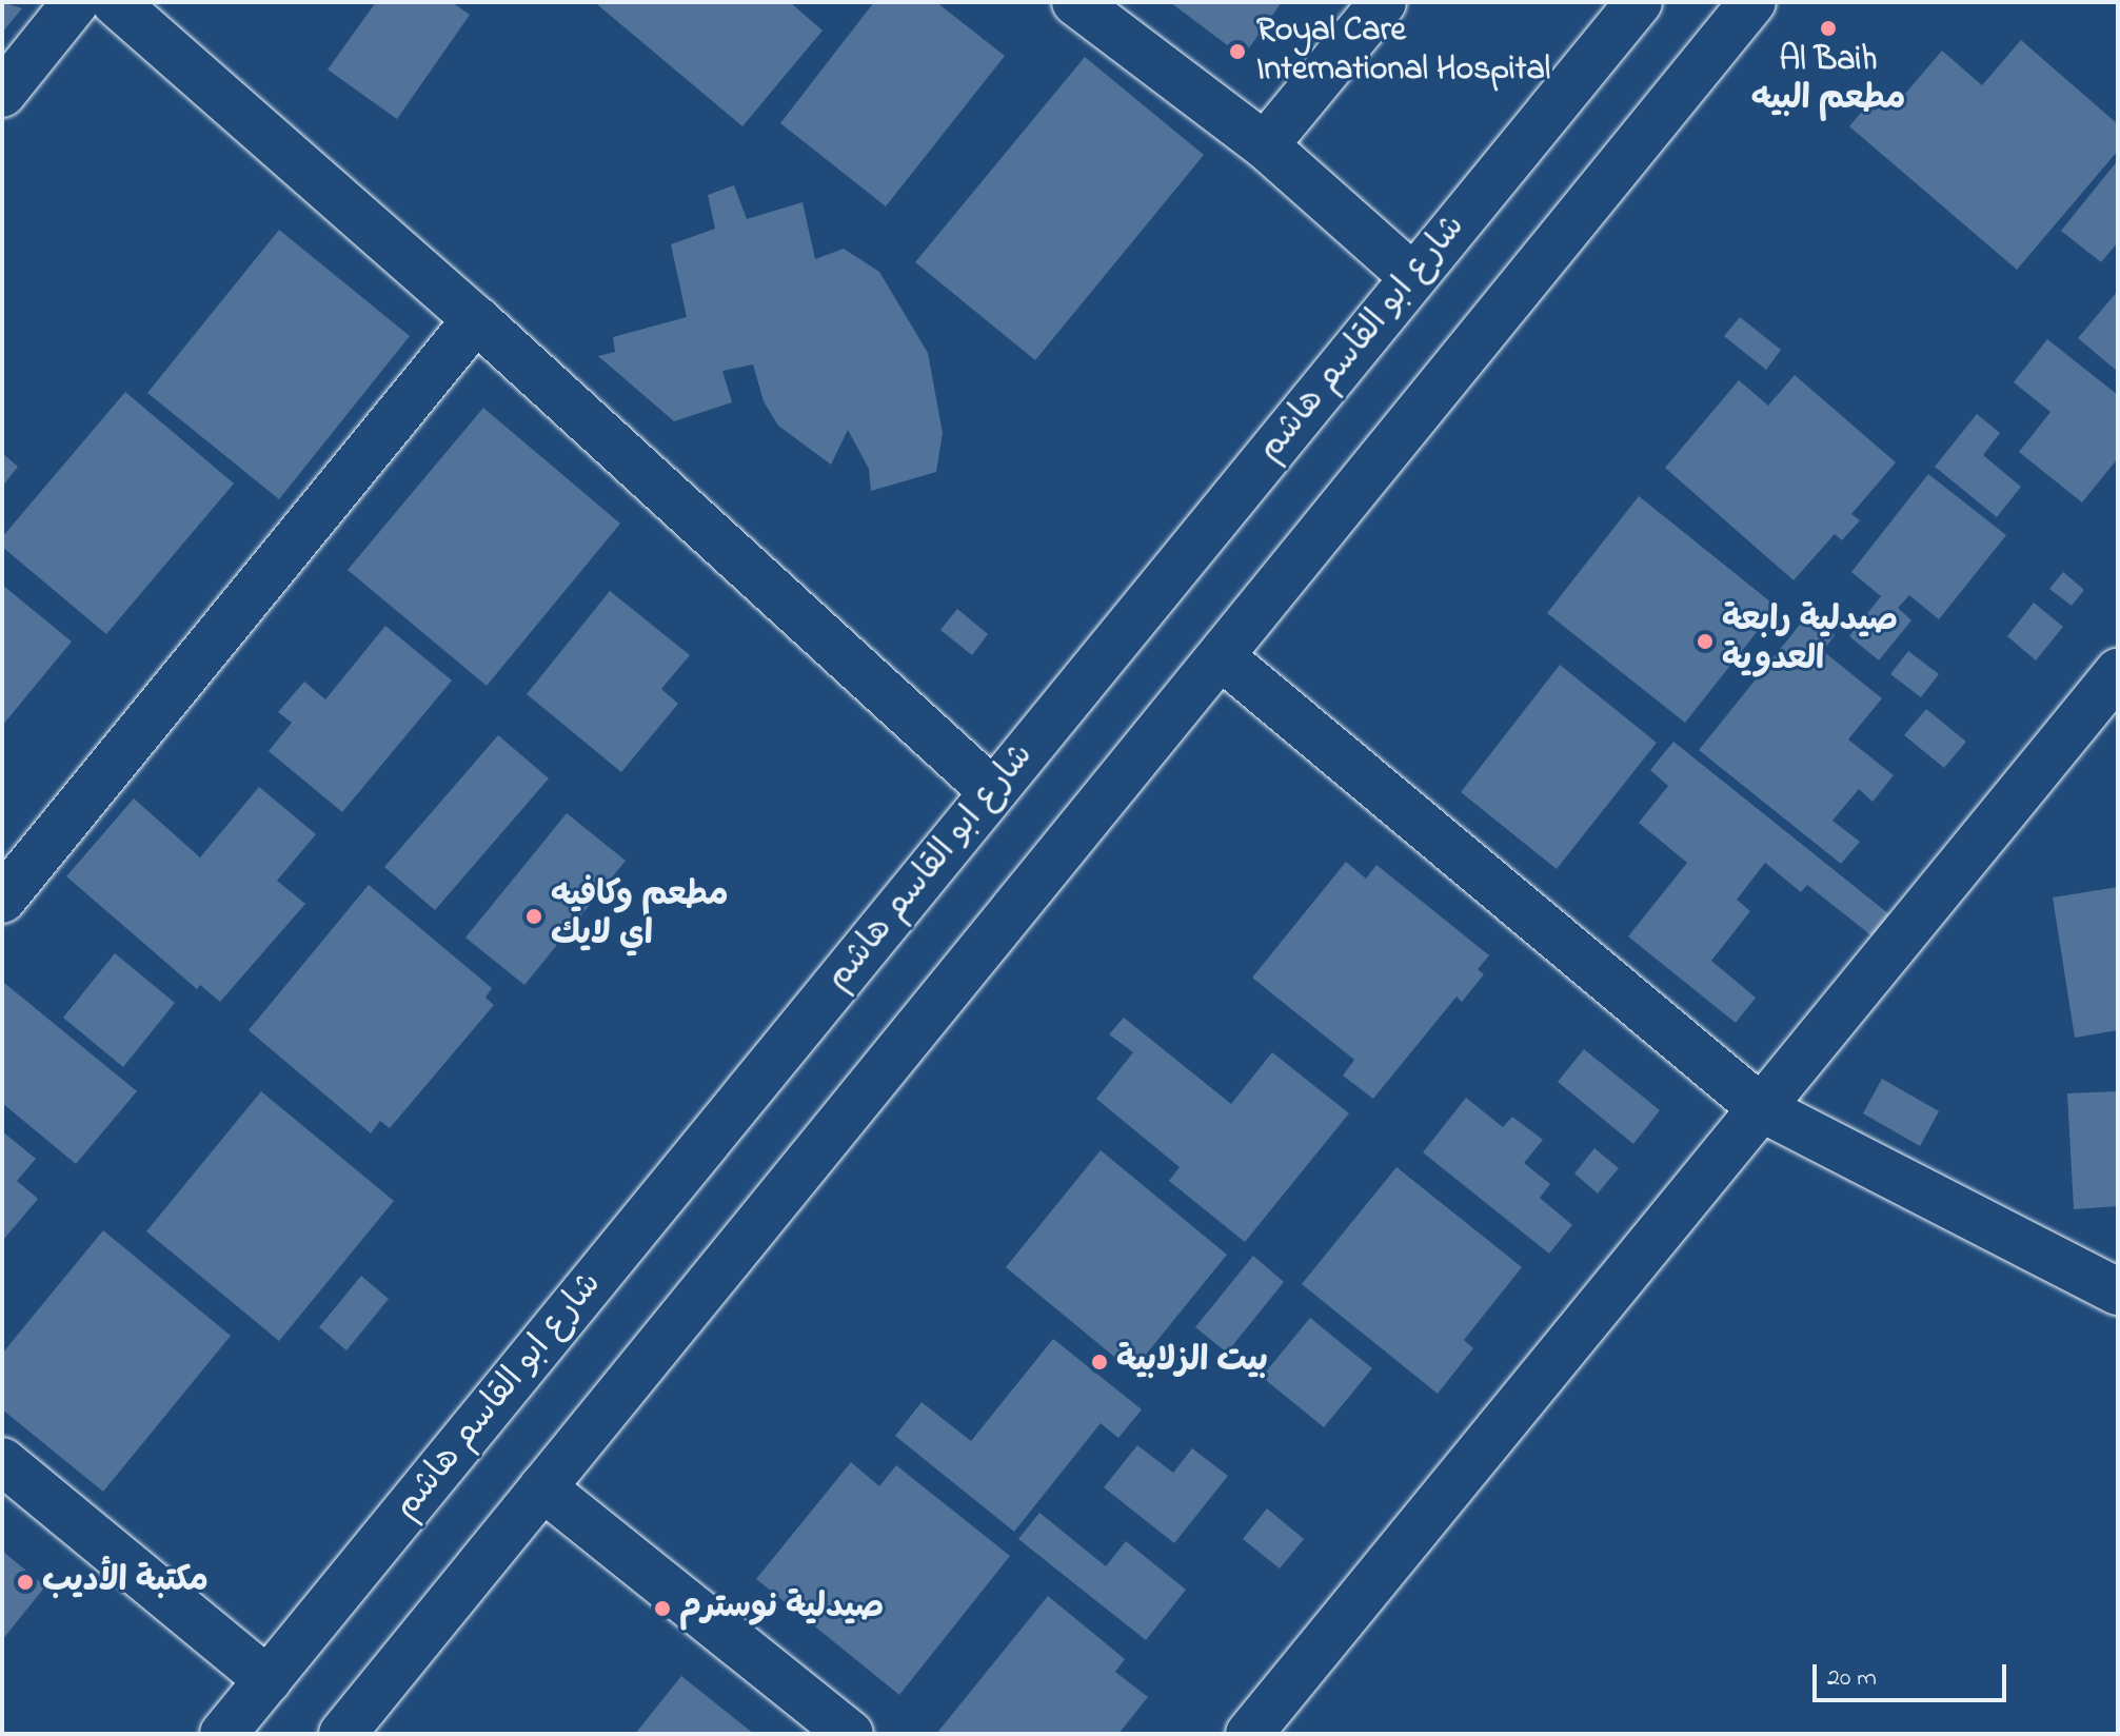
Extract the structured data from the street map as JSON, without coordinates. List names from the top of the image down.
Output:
{
  "streets": {
    "street": ["شارع ابو القاسم هاشم"]
  },
  "places": [
    "Al Baih مطعم البيه",
    "Royal Care International Hospital",
    "صيدلية رابعة العدوية",
    "مطعم وكافيه اي لايك",
    "بيت الزلابية",
    "مكتبة الأديب",
    "صيدلية نوسترم"
  ],
  "scale_bar": "20 m"
}
